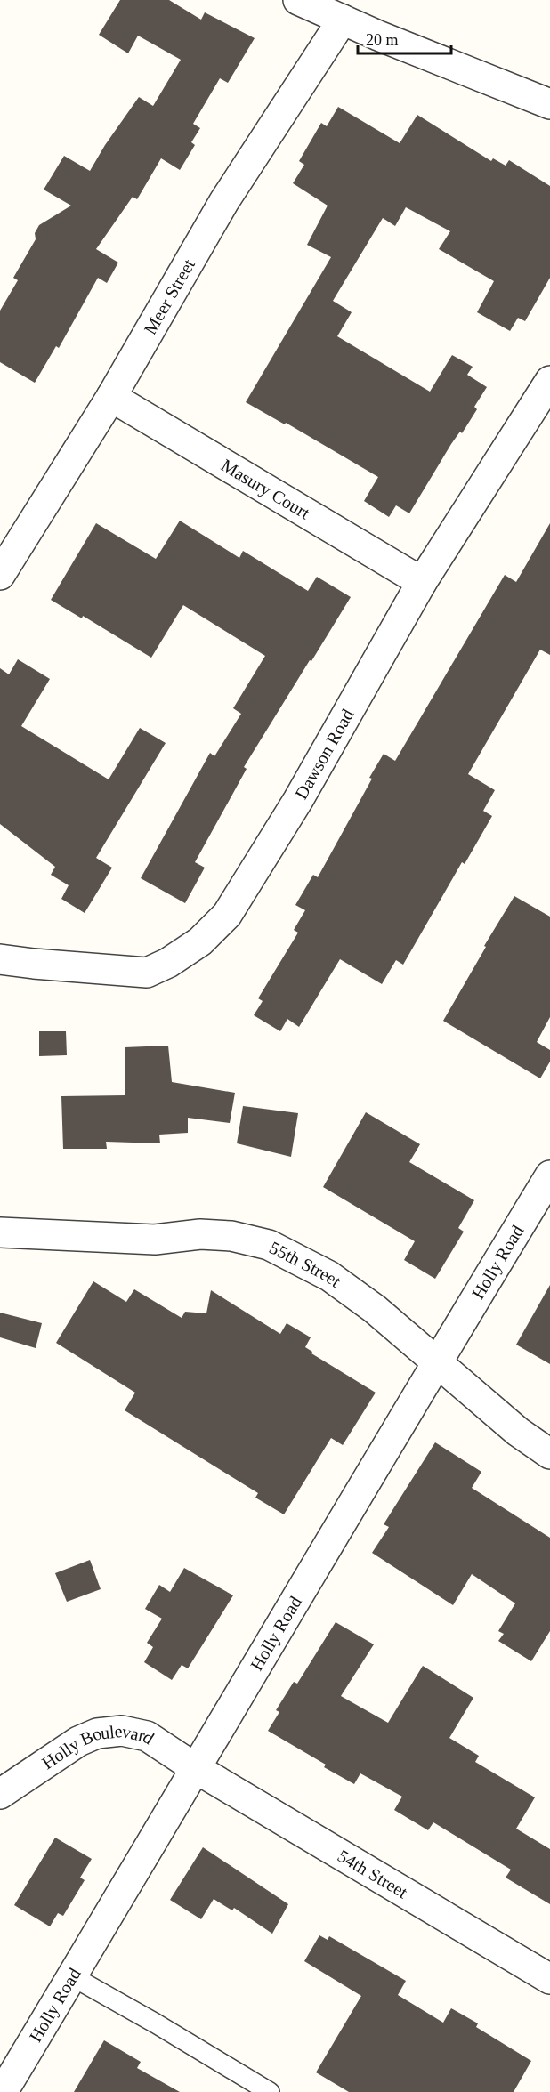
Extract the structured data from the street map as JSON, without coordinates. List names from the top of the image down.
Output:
{
  "streets": {
    "street": [
      "Meer Street",
      "Masury Court",
      "Dawson Road",
      "Holly Road",
      "55th Street",
      "Holly Boulevard",
      "54th Street"
    ]
  },
  "crossings": [
    ["Meer Street", "Masury Court"],
    ["Masury Court", "Dawson Road"],
    ["Holly Road", "55th Street"],
    ["Holly Road", "Holly Boulevard"],
    ["Holly Road", "54th Street"],
    ["Holly Boulevard", "54th Street"]
  ],
  "scale_bar": "20 m"
}
